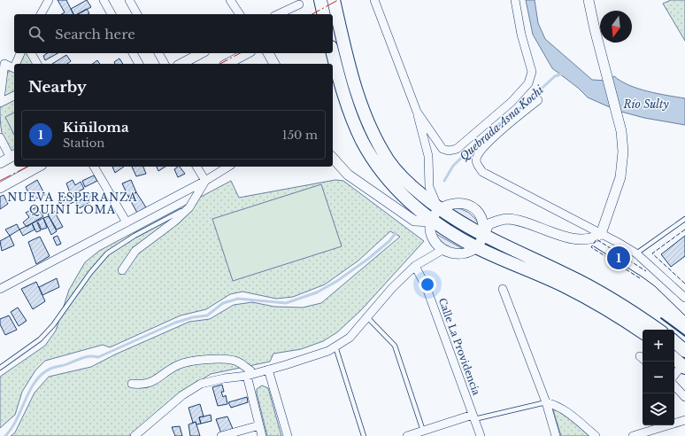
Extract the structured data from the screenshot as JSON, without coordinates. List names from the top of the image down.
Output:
{
  "streets": {
    "street": ["Calle La Providencia"]
  },
  "districts": ["NUEVA ESPERANZA QUIÑI LOMA"],
  "water": ["Río Sulty", "Quebrada Asna Kochi"],
  "north": "bottom",
  "page": {
    "search": "Search here",
    "heading": "Nearby",
    "list": [
      {
        "mark": "1",
        "name": "Kiñiloma",
        "note": "Station",
        "value": "150 m"
      }
    ],
    "pins": "1",
    "map_buttons": ["+", "−"]
  }
}
